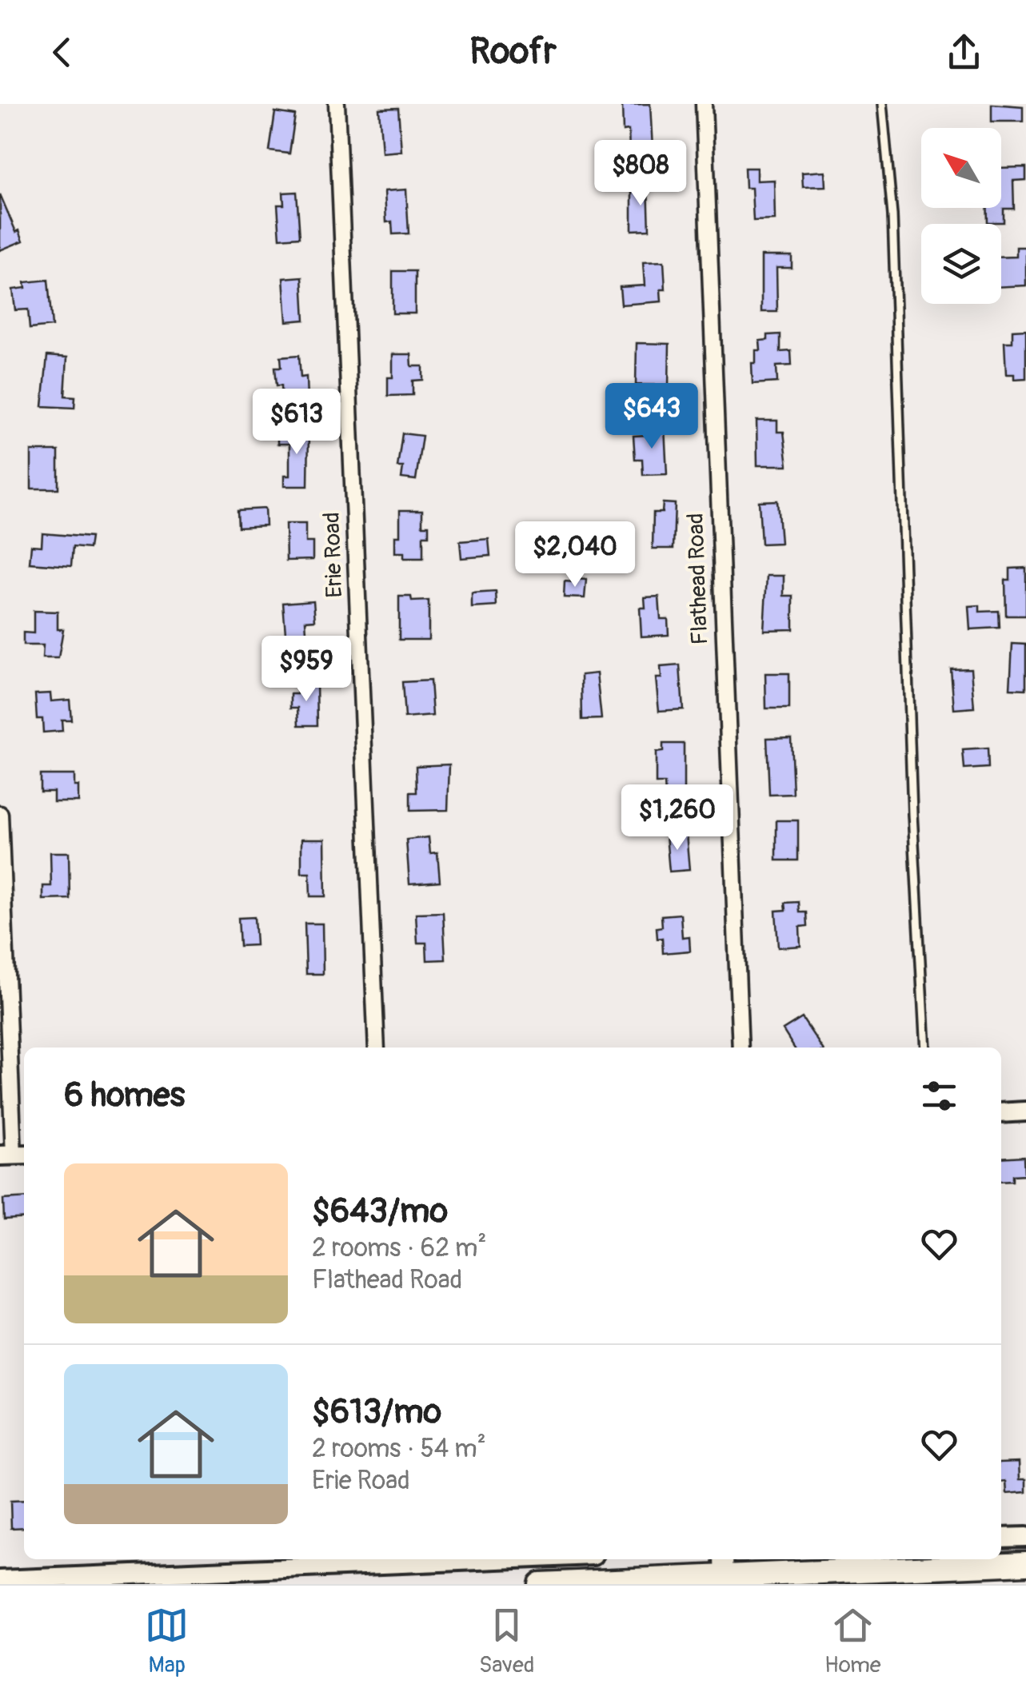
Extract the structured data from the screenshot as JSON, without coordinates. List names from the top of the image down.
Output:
{
  "streets": {
    "street": ["Erie Road", "Flathead Road"]
  },
  "north": "top left",
  "page": {
    "header": "Roofr",
    "price": [
      "$808",
      "$643",
      "$613",
      "$2,040",
      "$959",
      "$1,260"
    ],
    "heading": "6 homes",
    "list": [
      {
        "name": "$643/mo",
        "note": "2 rooms · 62 m² · Flathead Road"
      },
      {
        "name": "$613/mo",
        "note": "2 rooms · 54 m² · Erie Road"
      }
    ],
    "tabs": ["Map", "Saved", "Home"]
  }
}
